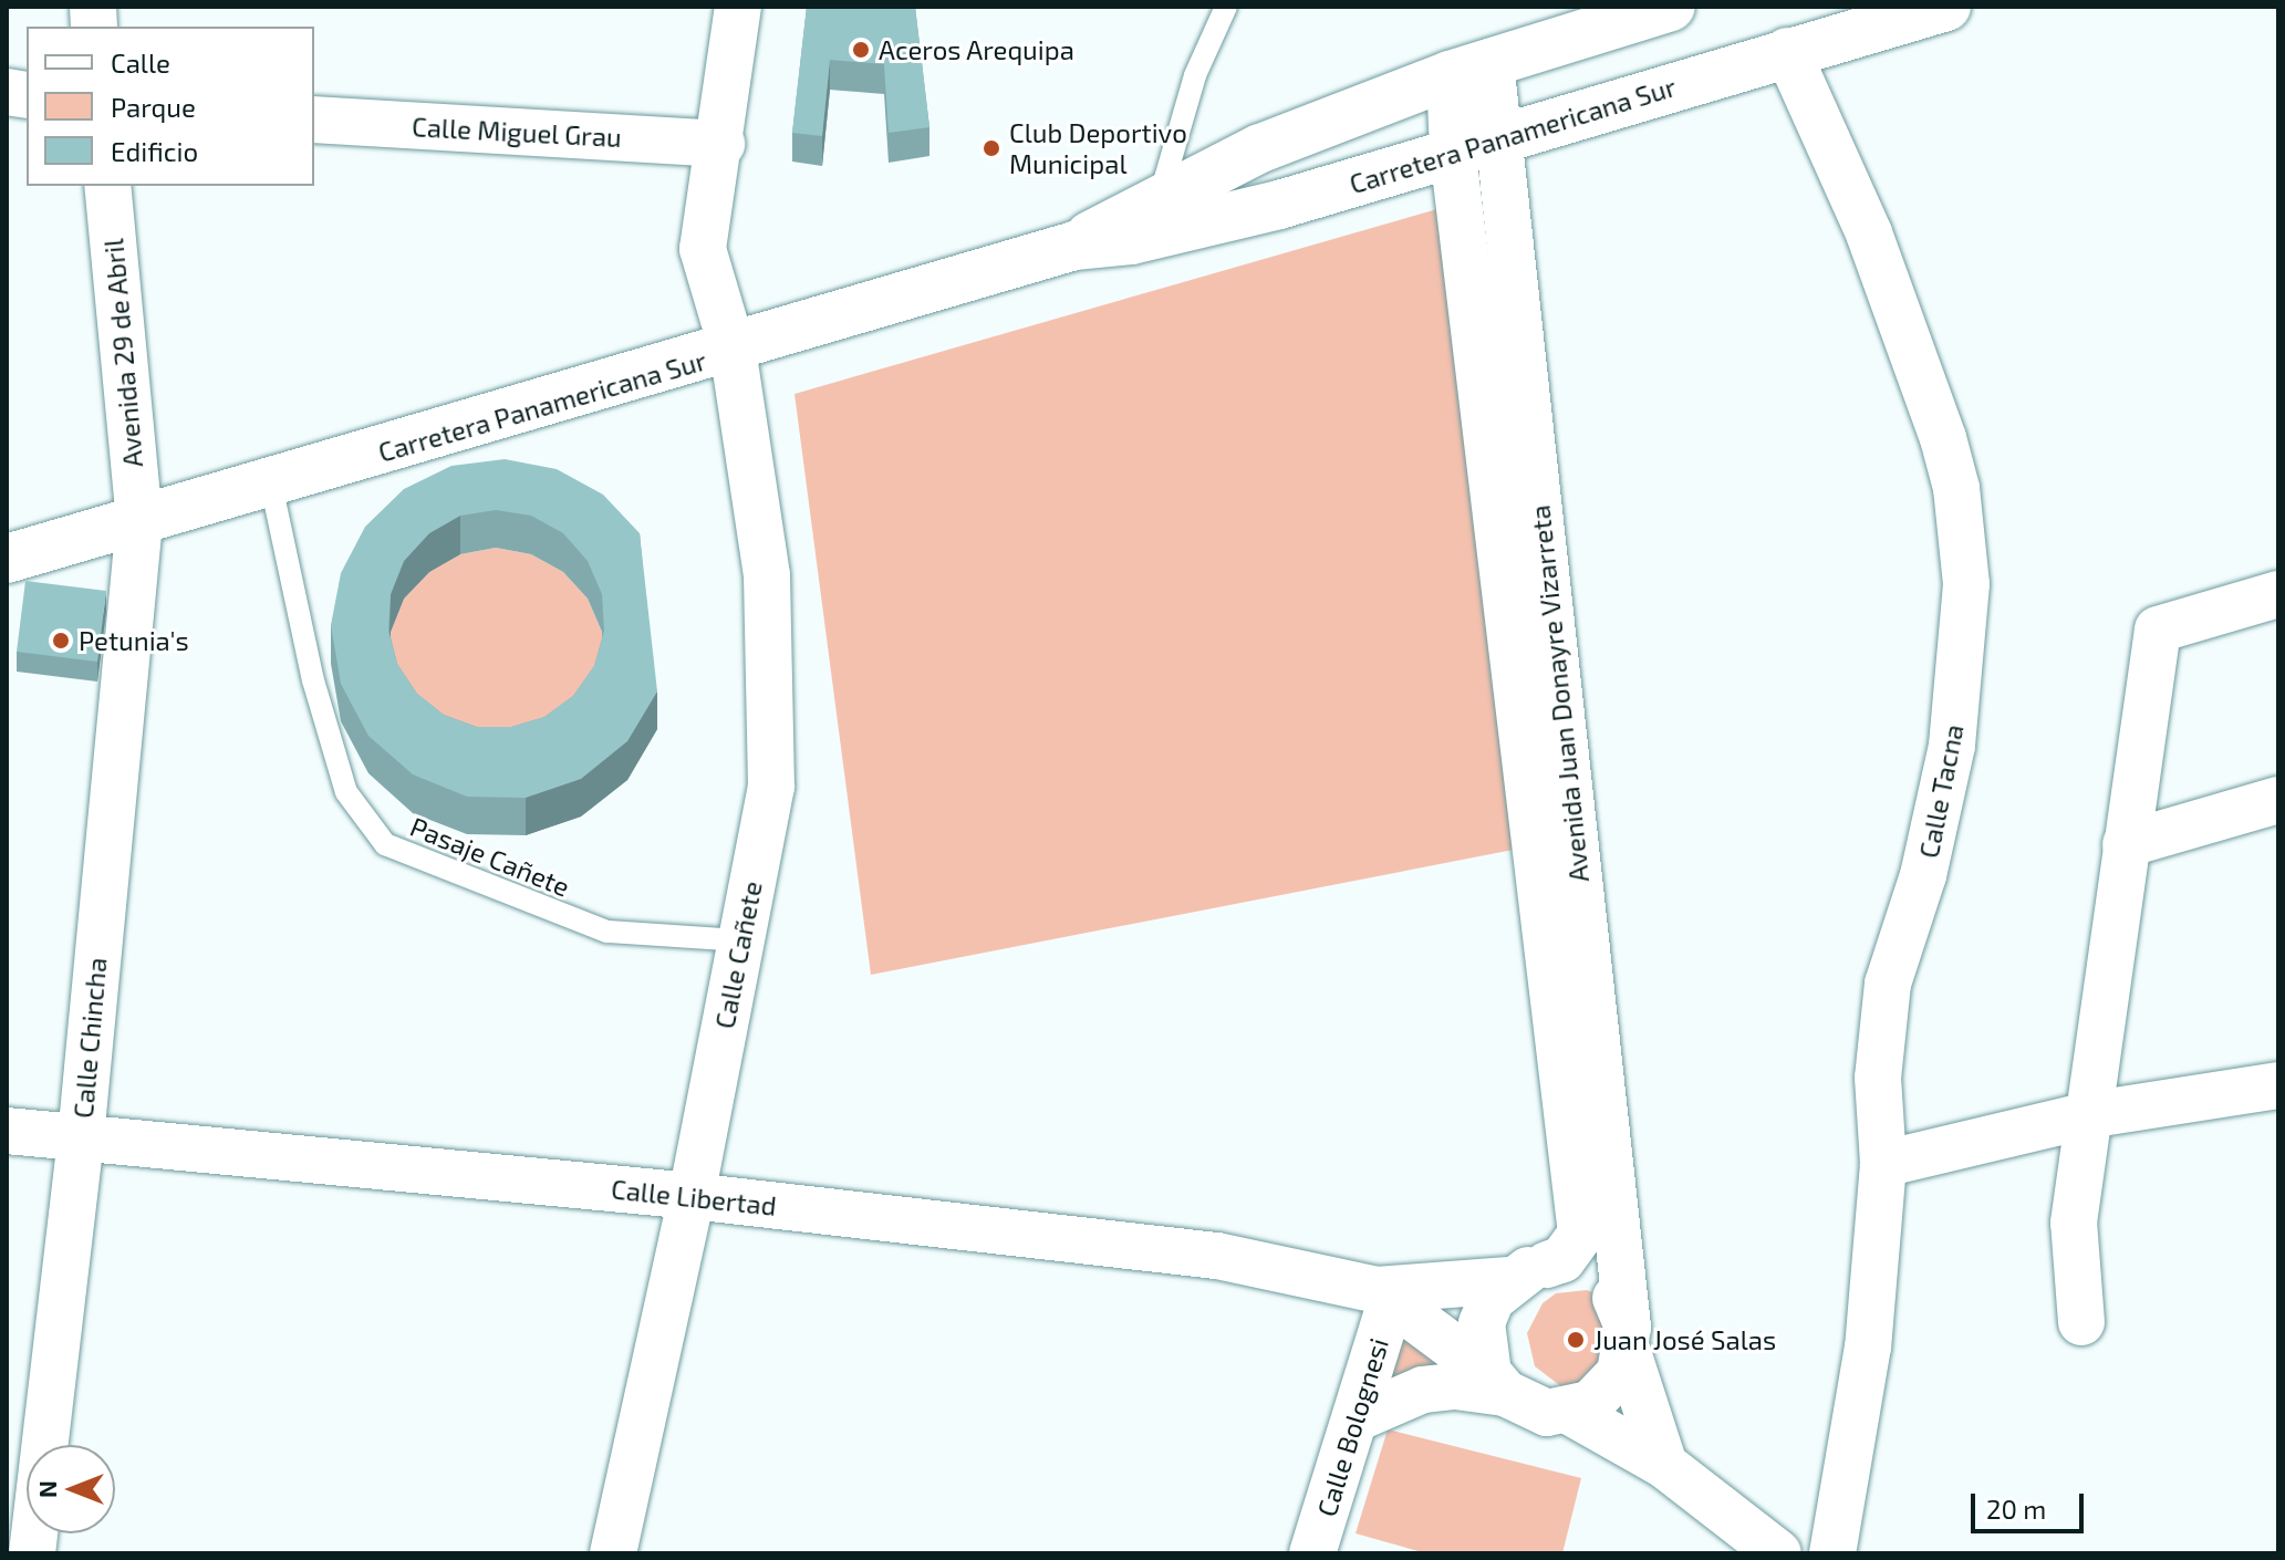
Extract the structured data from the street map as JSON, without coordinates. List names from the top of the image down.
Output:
{
  "streets": {
    "highway": ["Carretera Panamericana Sur"],
    "street": [
      "Calle Miguel Grau",
      "Avenida 29 de Abril",
      "Avenida Juan Donayre Vizarreta",
      "Calle Tacna",
      "Calle Cañete",
      "Calle Chincha",
      "Calle Libertad",
      "Calle Bolognesi"
    ],
    "lane": ["Pasaje Cañete"]
  },
  "crossings": [
    ["Calle Miguel Grau", "Calle Cañete"],
    ["Carretera Panamericana Sur", "Avenida 29 de Abril"],
    ["Carretera Panamericana Sur", "Avenida Juan Donayre Vizarreta"],
    ["Carretera Panamericana Sur", "Calle Tacna"],
    ["Carretera Panamericana Sur", "Pasaje Cañete"],
    ["Carretera Panamericana Sur", "Calle Cañete"],
    ["Carretera Panamericana Sur", "Calle Chincha"],
    ["Avenida 29 de Abril", "Calle Chincha"],
    ["Pasaje Cañete", "Calle Cañete"],
    ["Calle Cañete", "Calle Libertad"],
    ["Calle Chincha", "Calle Libertad"],
    ["Calle Libertad", "Calle Bolognesi"]
  ],
  "places": [
    "Aceros Arequipa",
    "Club Deportivo Municipal",
    "Petunia's",
    "Juan José Salas"
  ],
  "legend": ["Calle", "Parque", "Edificio"],
  "scale_bar": "20 m",
  "north": "left"
}
